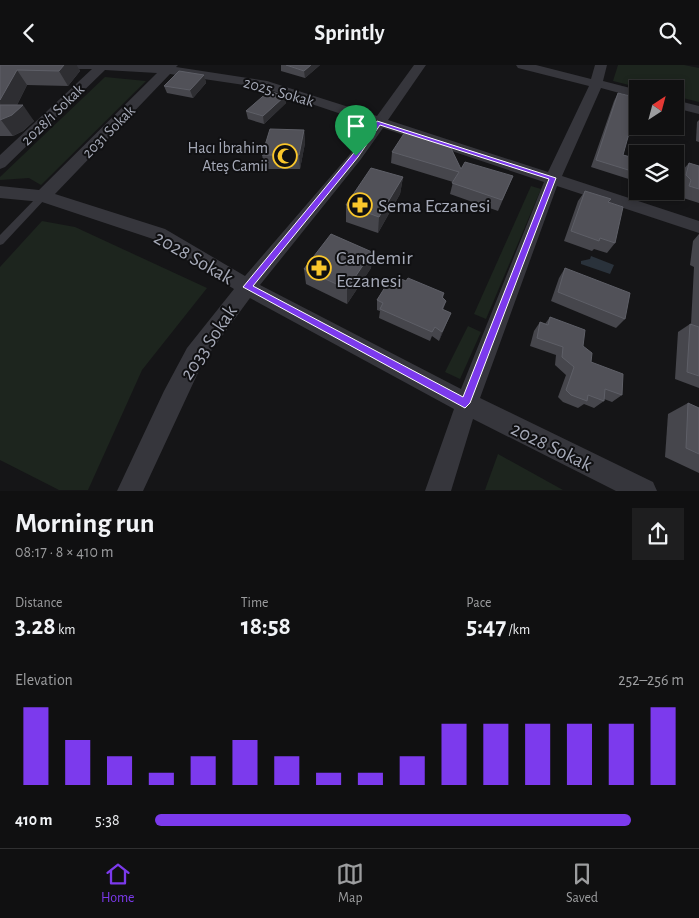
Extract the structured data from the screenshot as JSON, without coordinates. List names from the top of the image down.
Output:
{
  "streets": {
    "street": [
      "2025. Sokak",
      "2028/1 Sokak",
      "2031 Sokak",
      "2028 Sokak",
      "2033 Sokak"
    ]
  },
  "crossings": [
    ["2025. Sokak", "2028/1 Sokak"],
    ["2025. Sokak", "2031 Sokak"],
    ["2025. Sokak", "2033 Sokak"],
    ["2031 Sokak", "2028 Sokak"],
    ["2028 Sokak", "2033 Sokak"]
  ],
  "places": {
    "mosque": ["Hacı İbrahim Ateş Camii"],
    "pharmacy": ["Sema Eczanesi", "Candemir Eczanesi"]
  },
  "north": "top right",
  "page": {
    "header": "Sprintly",
    "heading": ["Morning run", "08:17 · 8 × 410 m"],
    "stats": [
      ["Distance", "3.28 km"],
      ["Time", "18:58"],
      ["Pace", "5:47 /km"]
    ],
    "chart": ["Elevation", "252–256 m"],
    "list": [
      {
        "name": "410 m",
        "note": "5:38"
      }
    ],
    "tabs": ["Home", "Map", "Saved"]
  }
}
